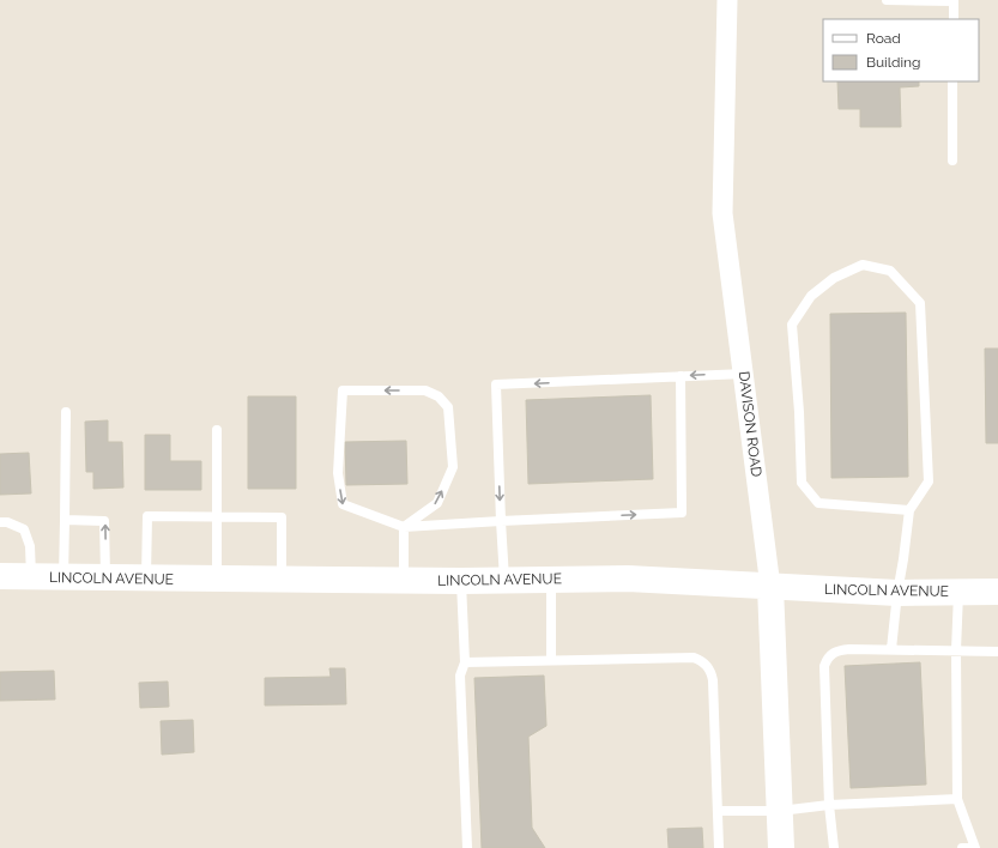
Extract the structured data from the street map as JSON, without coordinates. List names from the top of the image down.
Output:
{
  "streets": {
    "street": ["DAVISON ROAD", "LINCOLN AVENUE"]
  },
  "crossings": [
    ["DAVISON ROAD", "LINCOLN AVENUE"]
  ],
  "legend": ["Road", "Building"]
}
